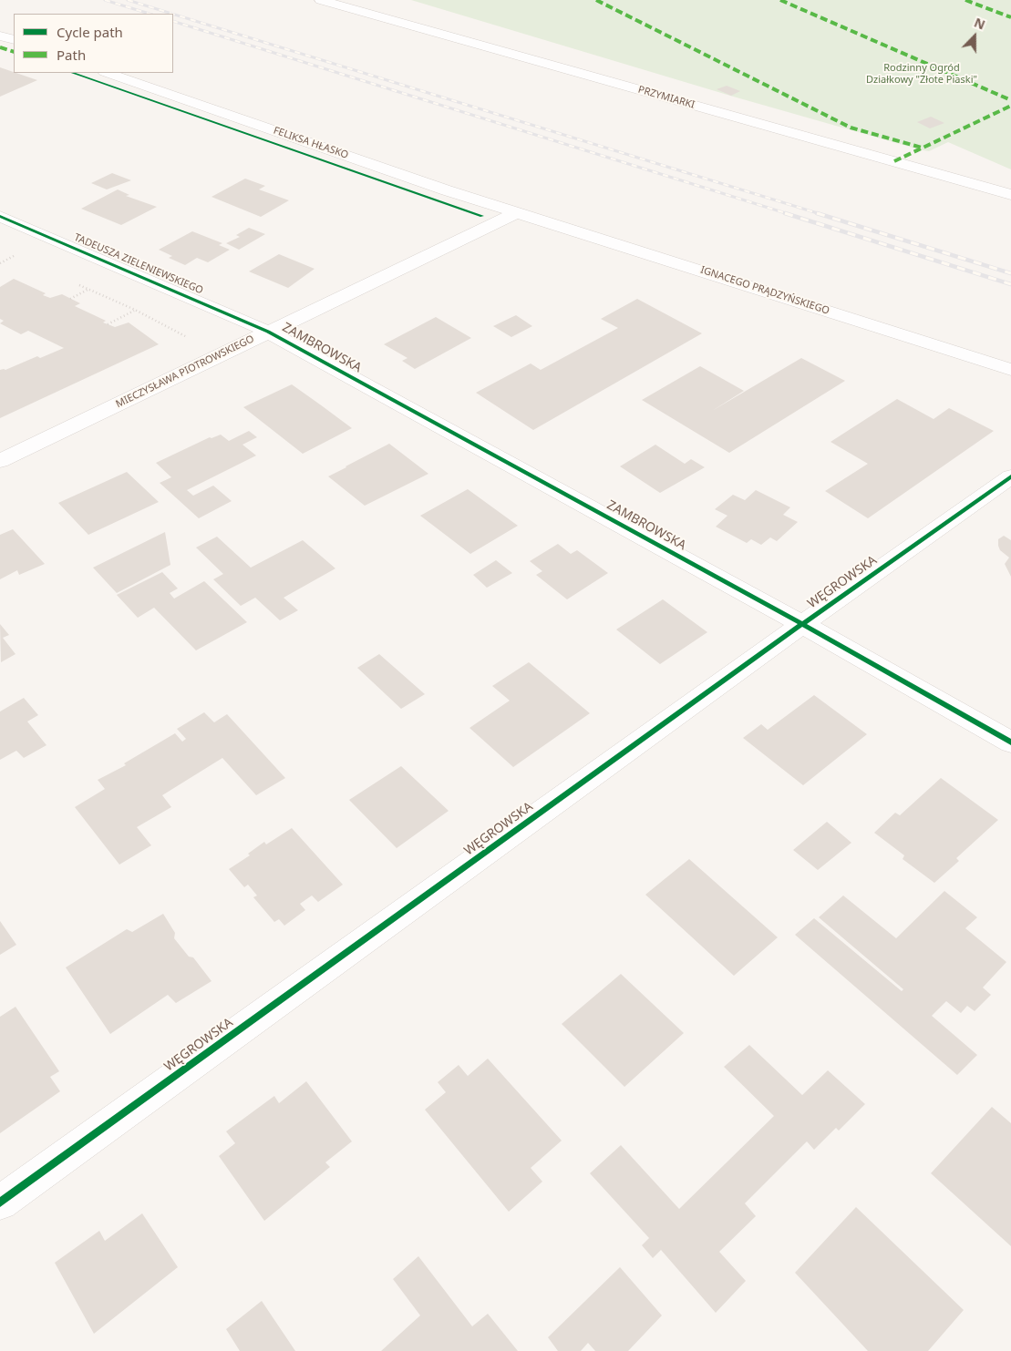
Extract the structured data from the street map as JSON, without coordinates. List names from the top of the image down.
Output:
{
  "streets": {
    "street": [
      "PRZYMIARKI",
      "FELIKSA HŁASKO",
      "TADEUSZA ZIELENIEWSKIEGO",
      "IGNACEGO PRĄDZYŃSKIEGO",
      "ZAMBROWSKA",
      "MIECZYSŁAWA PIOTROWSKIEGO",
      "WĘGROWSKA"
    ]
  },
  "crossings": [
    ["FELIKSA HŁASKO", "IGNACEGO PRĄDZYŃSKIEGO"],
    ["FELIKSA HŁASKO", "MIECZYSŁAWA PIOTROWSKIEGO"],
    ["TADEUSZA ZIELENIEWSKIEGO", "ZAMBROWSKA"],
    ["TADEUSZA ZIELENIEWSKIEGO", "MIECZYSŁAWA PIOTROWSKIEGO"],
    ["IGNACEGO PRĄDZYŃSKIEGO", "MIECZYSŁAWA PIOTROWSKIEGO"],
    ["ZAMBROWSKA", "MIECZYSŁAWA PIOTROWSKIEGO"],
    ["ZAMBROWSKA", "WĘGROWSKA"]
  ],
  "parks": ["Rodzinny Ogród Działkowy \"Złote Piaski\""],
  "legend": ["Cycle path", "Path"],
  "north": "top"
}
